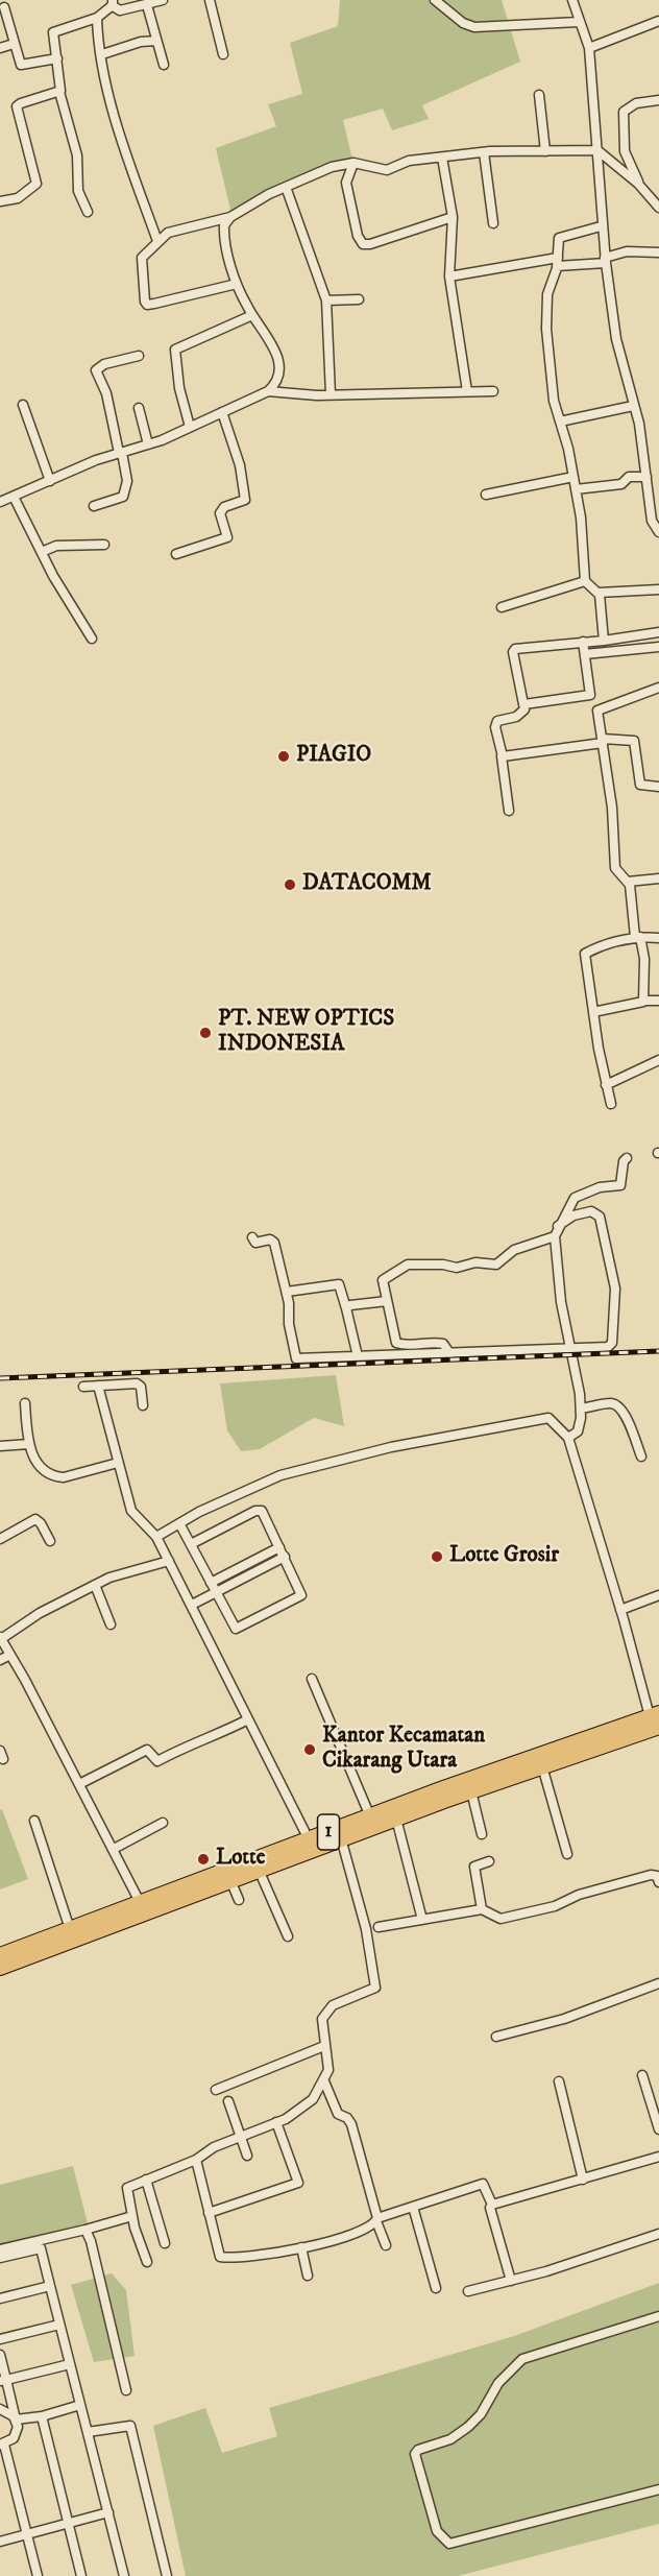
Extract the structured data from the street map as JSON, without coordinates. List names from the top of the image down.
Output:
{
  "streets": {
    "highway": ["1"]
  },
  "places": [
    "PIAGIO",
    "DATACOMM",
    "PT. NEW OPTICS INDONESIA",
    "Lotte Grosir",
    "Kantor Kecamatan Cikarang Utara",
    "Lotte"
  ]
}
